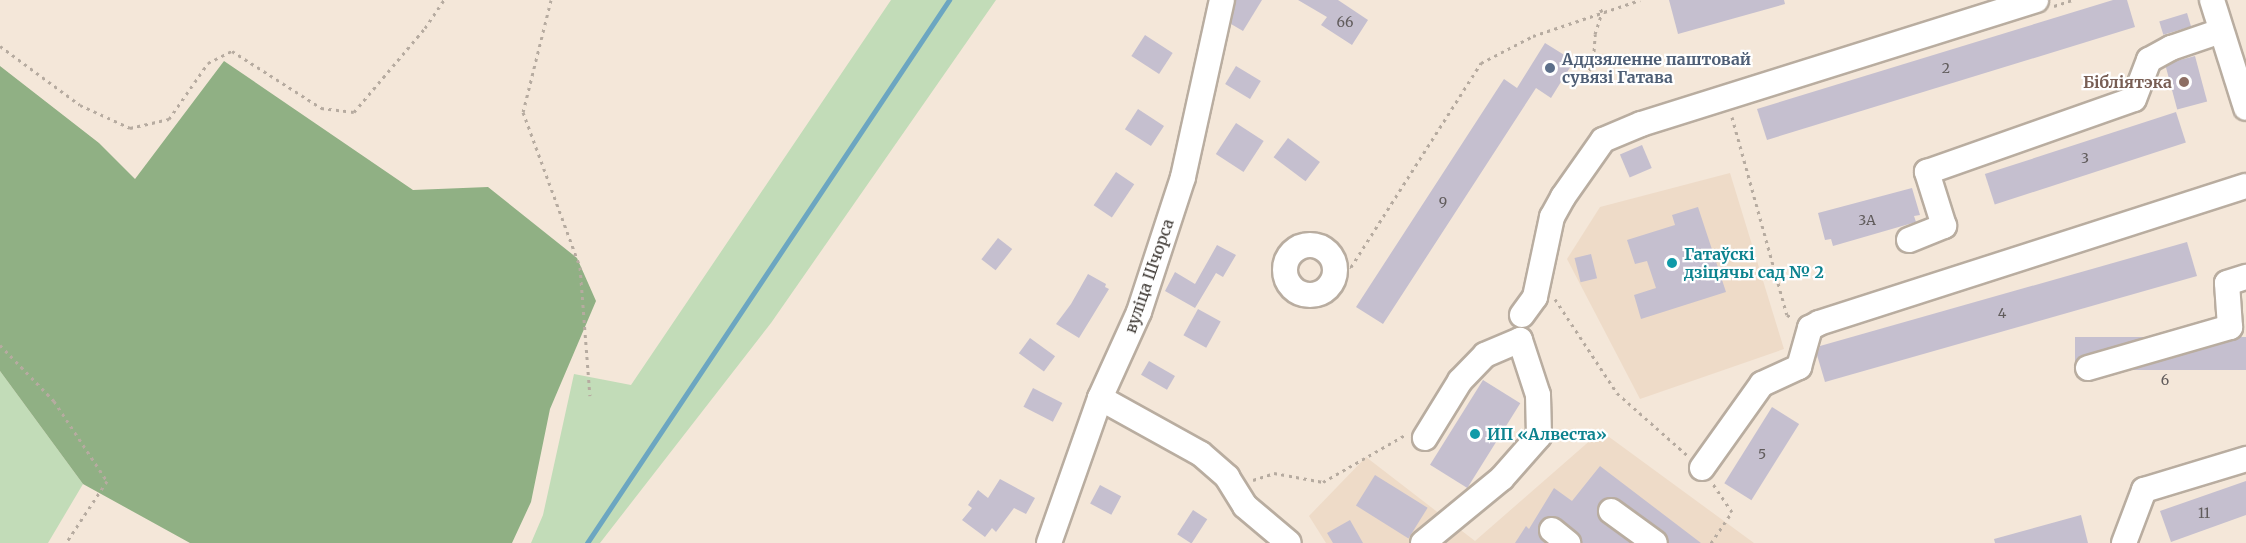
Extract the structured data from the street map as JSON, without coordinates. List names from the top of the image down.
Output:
{
  "streets": {
    "street": ["вуліца Шчорса"]
  },
  "places": [
    "Аддзяленне паштовай сувязі Гатава",
    "Бібліятэка",
    "Гатаўскі дзіцячы сад № 2",
    "ИП «Алвеста»"
  ],
  "house_numbers": [
    "66",
    "2",
    "3",
    "9",
    "3А",
    "4",
    "6",
    "5",
    "11"
  ]
}
